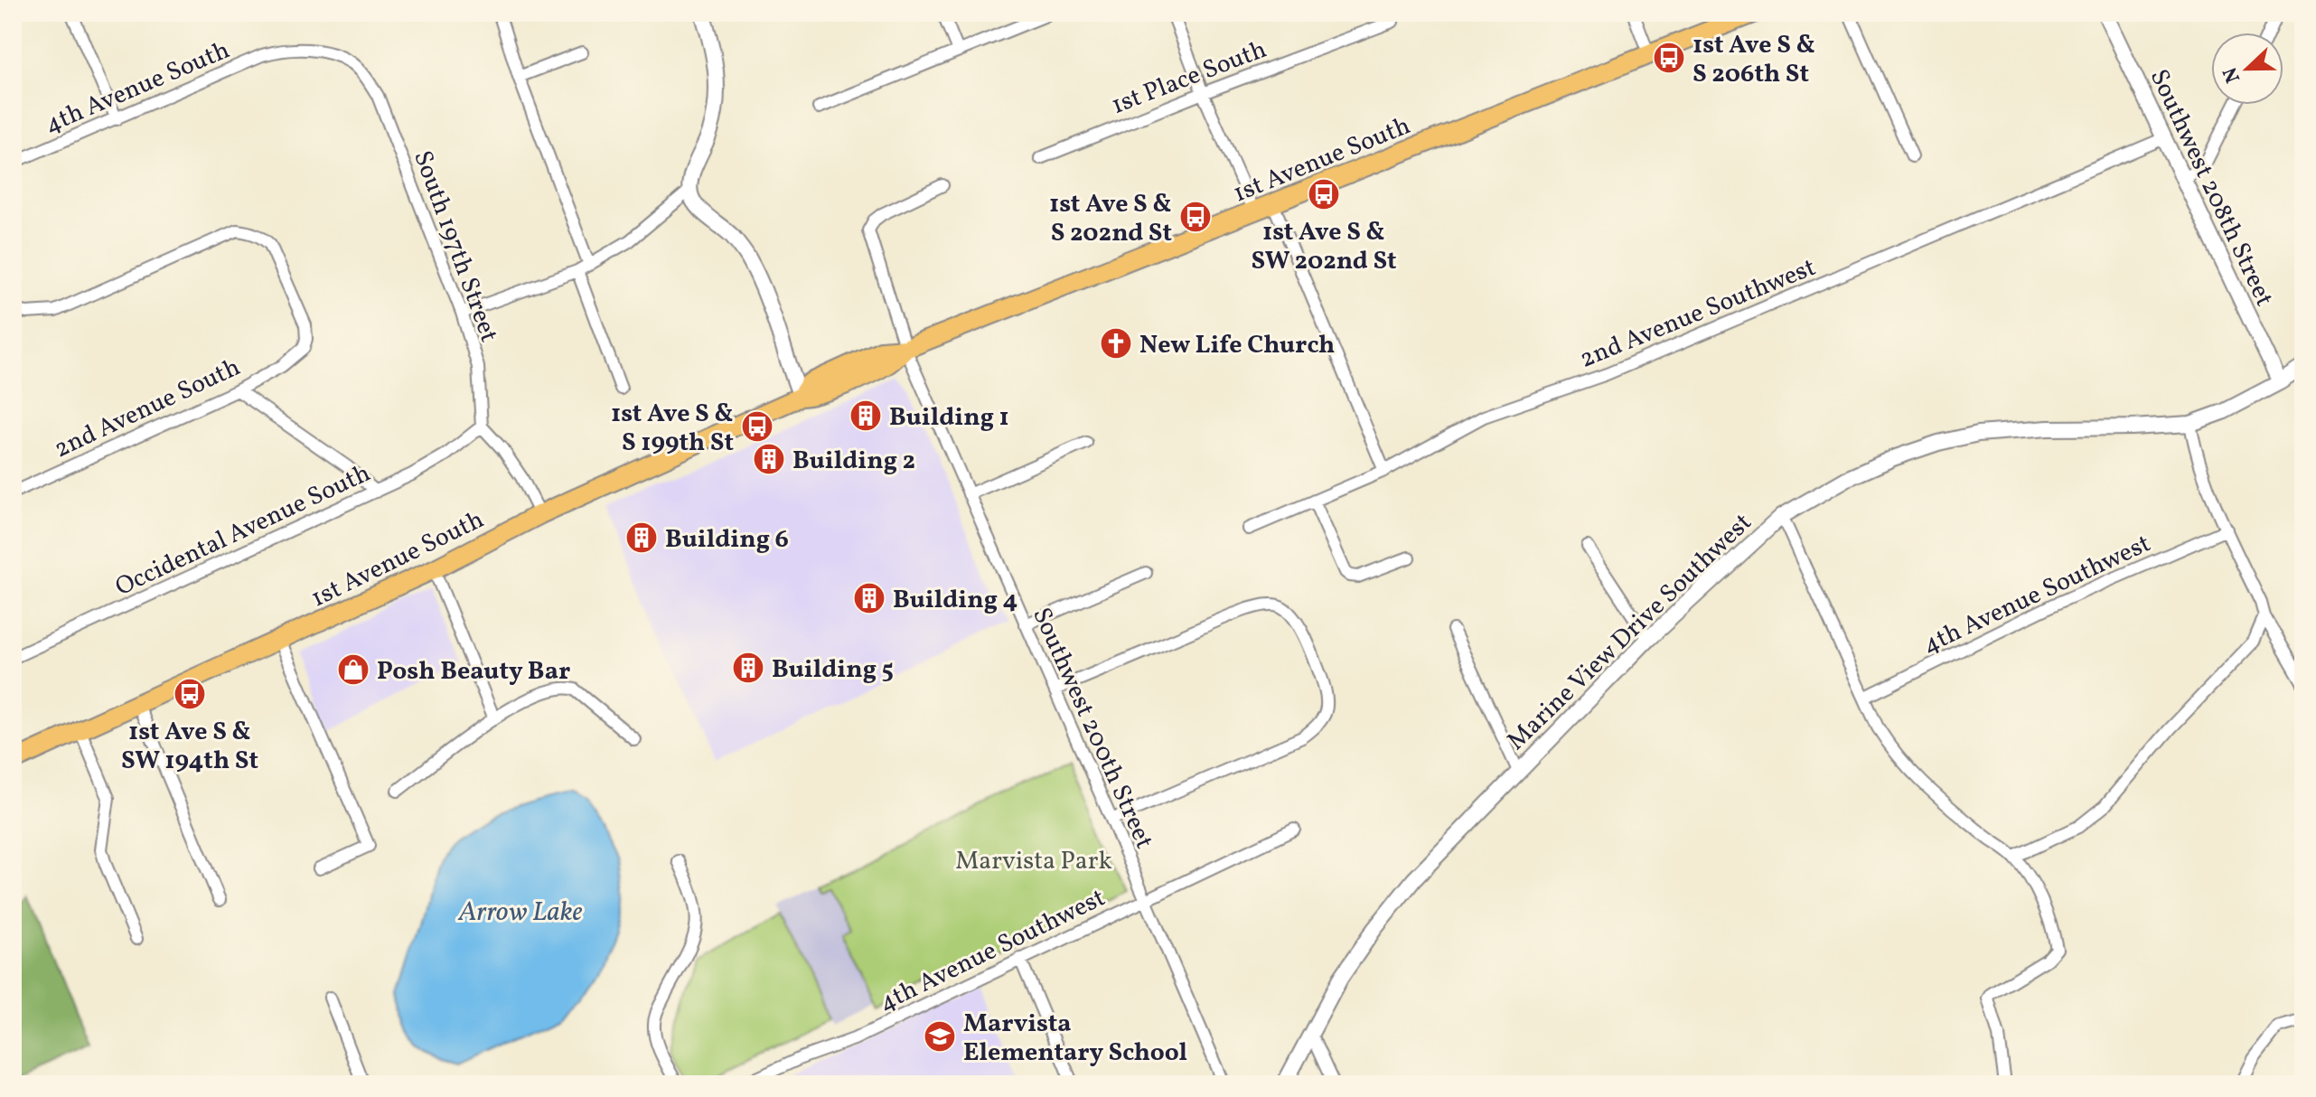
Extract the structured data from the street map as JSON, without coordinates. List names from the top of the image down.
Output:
{
  "streets": {
    "main road": ["1st Avenue South"],
    "street": [
      "1st Place South",
      "4th Avenue South",
      "Southwest 208th Street",
      "South 197th Street",
      "2nd Avenue Southwest",
      "2nd Avenue South",
      "Occidental Avenue South",
      "4th Avenue Southwest",
      "Marine View Drive Southwest",
      "Southwest 200th Street"
    ]
  },
  "crossings": [
    ["4th Avenue South", "South 197th Street"],
    ["1st Avenue South", "Southwest 200th Street"],
    ["Southwest 208th Street", "2nd Avenue Southwest"],
    ["Southwest 208th Street", "Marine View Drive Southwest"],
    ["South 197th Street", "Occidental Avenue South"],
    ["4th Avenue Southwest", "Southwest 200th Street"]
  ],
  "water": ["Arrow Lake"],
  "parks": ["Marvista Park"],
  "places": {
    "bus stop": [
      "1st Ave S & S 206th St",
      "1st Ave S & SW 202nd St",
      "1st Ave S & S 202nd St",
      "1st Ave S & S 199th St",
      "1st Ave S & SW 194th St"
    ],
    "church": ["New Life Church"],
    "building": [
      "Building 1",
      "Building 2",
      "Building 6",
      "Building 4",
      "Building 5"
    ],
    "shop": ["Posh Beauty Bar"],
    "school or university": ["Marvista Elementary School"]
  },
  "north": "left"
}
